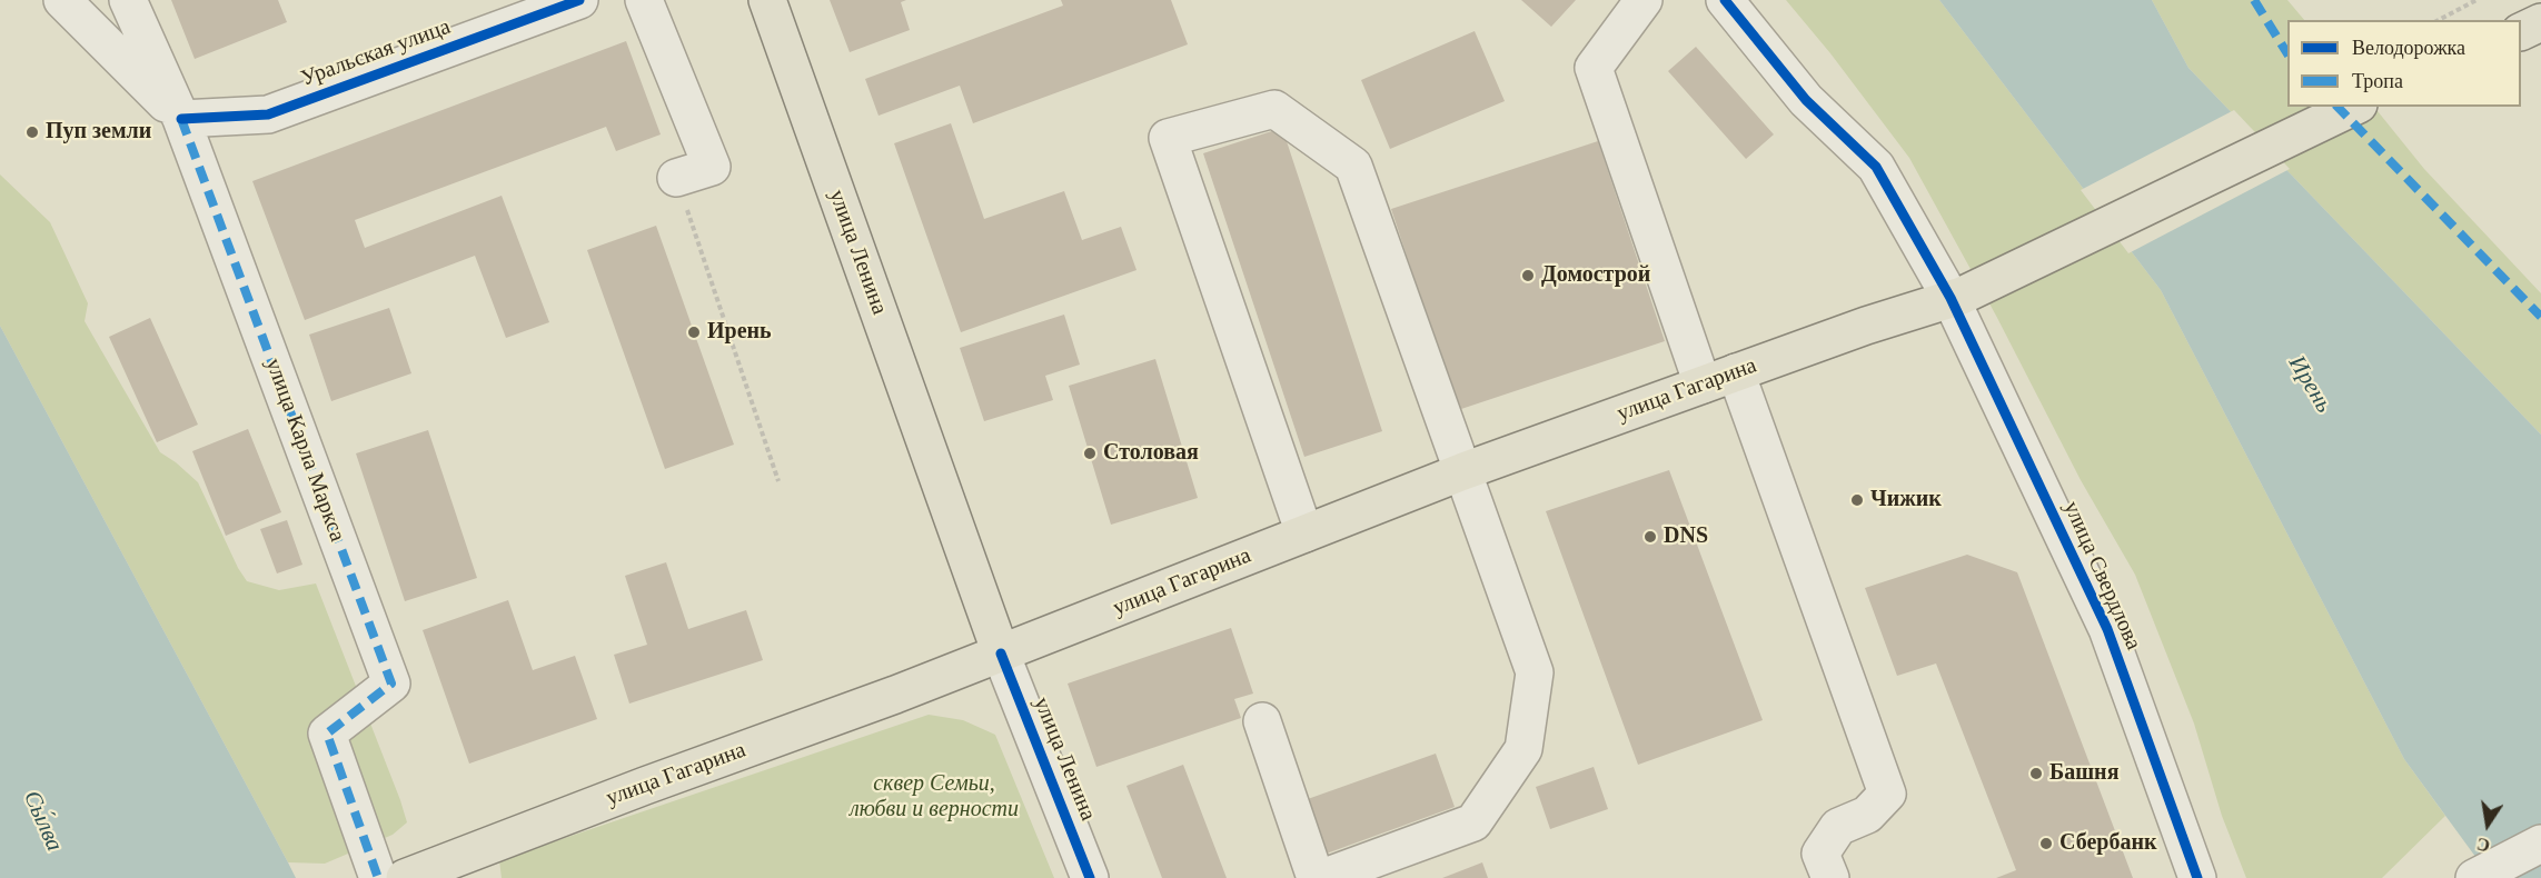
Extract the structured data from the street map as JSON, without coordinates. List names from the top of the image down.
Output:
{
  "streets": {
    "main road": ["улица Ленина", "улица Гагарина"],
    "street": ["Уральская улица", "улица Карла Маркса", "улица Свердлова"]
  },
  "crossings": [
    ["Уральская улица", "улица Карла Маркса"],
    ["улица Ленина", "улица Гагарина"],
    ["улица Гагарина", "улица Свердлова"]
  ],
  "water": ["Ирень", "Сы́лва"],
  "parks": ["сквер Семьи, любви и верности"],
  "places": [
    "Пуп земли",
    "Домострой",
    "Ирень",
    "Столовая",
    "Чижик",
    "DNS",
    "Башня",
    "Сбербанк"
  ],
  "legend": ["Велодорожка", "Тропа"],
  "north": "bottom"
}
